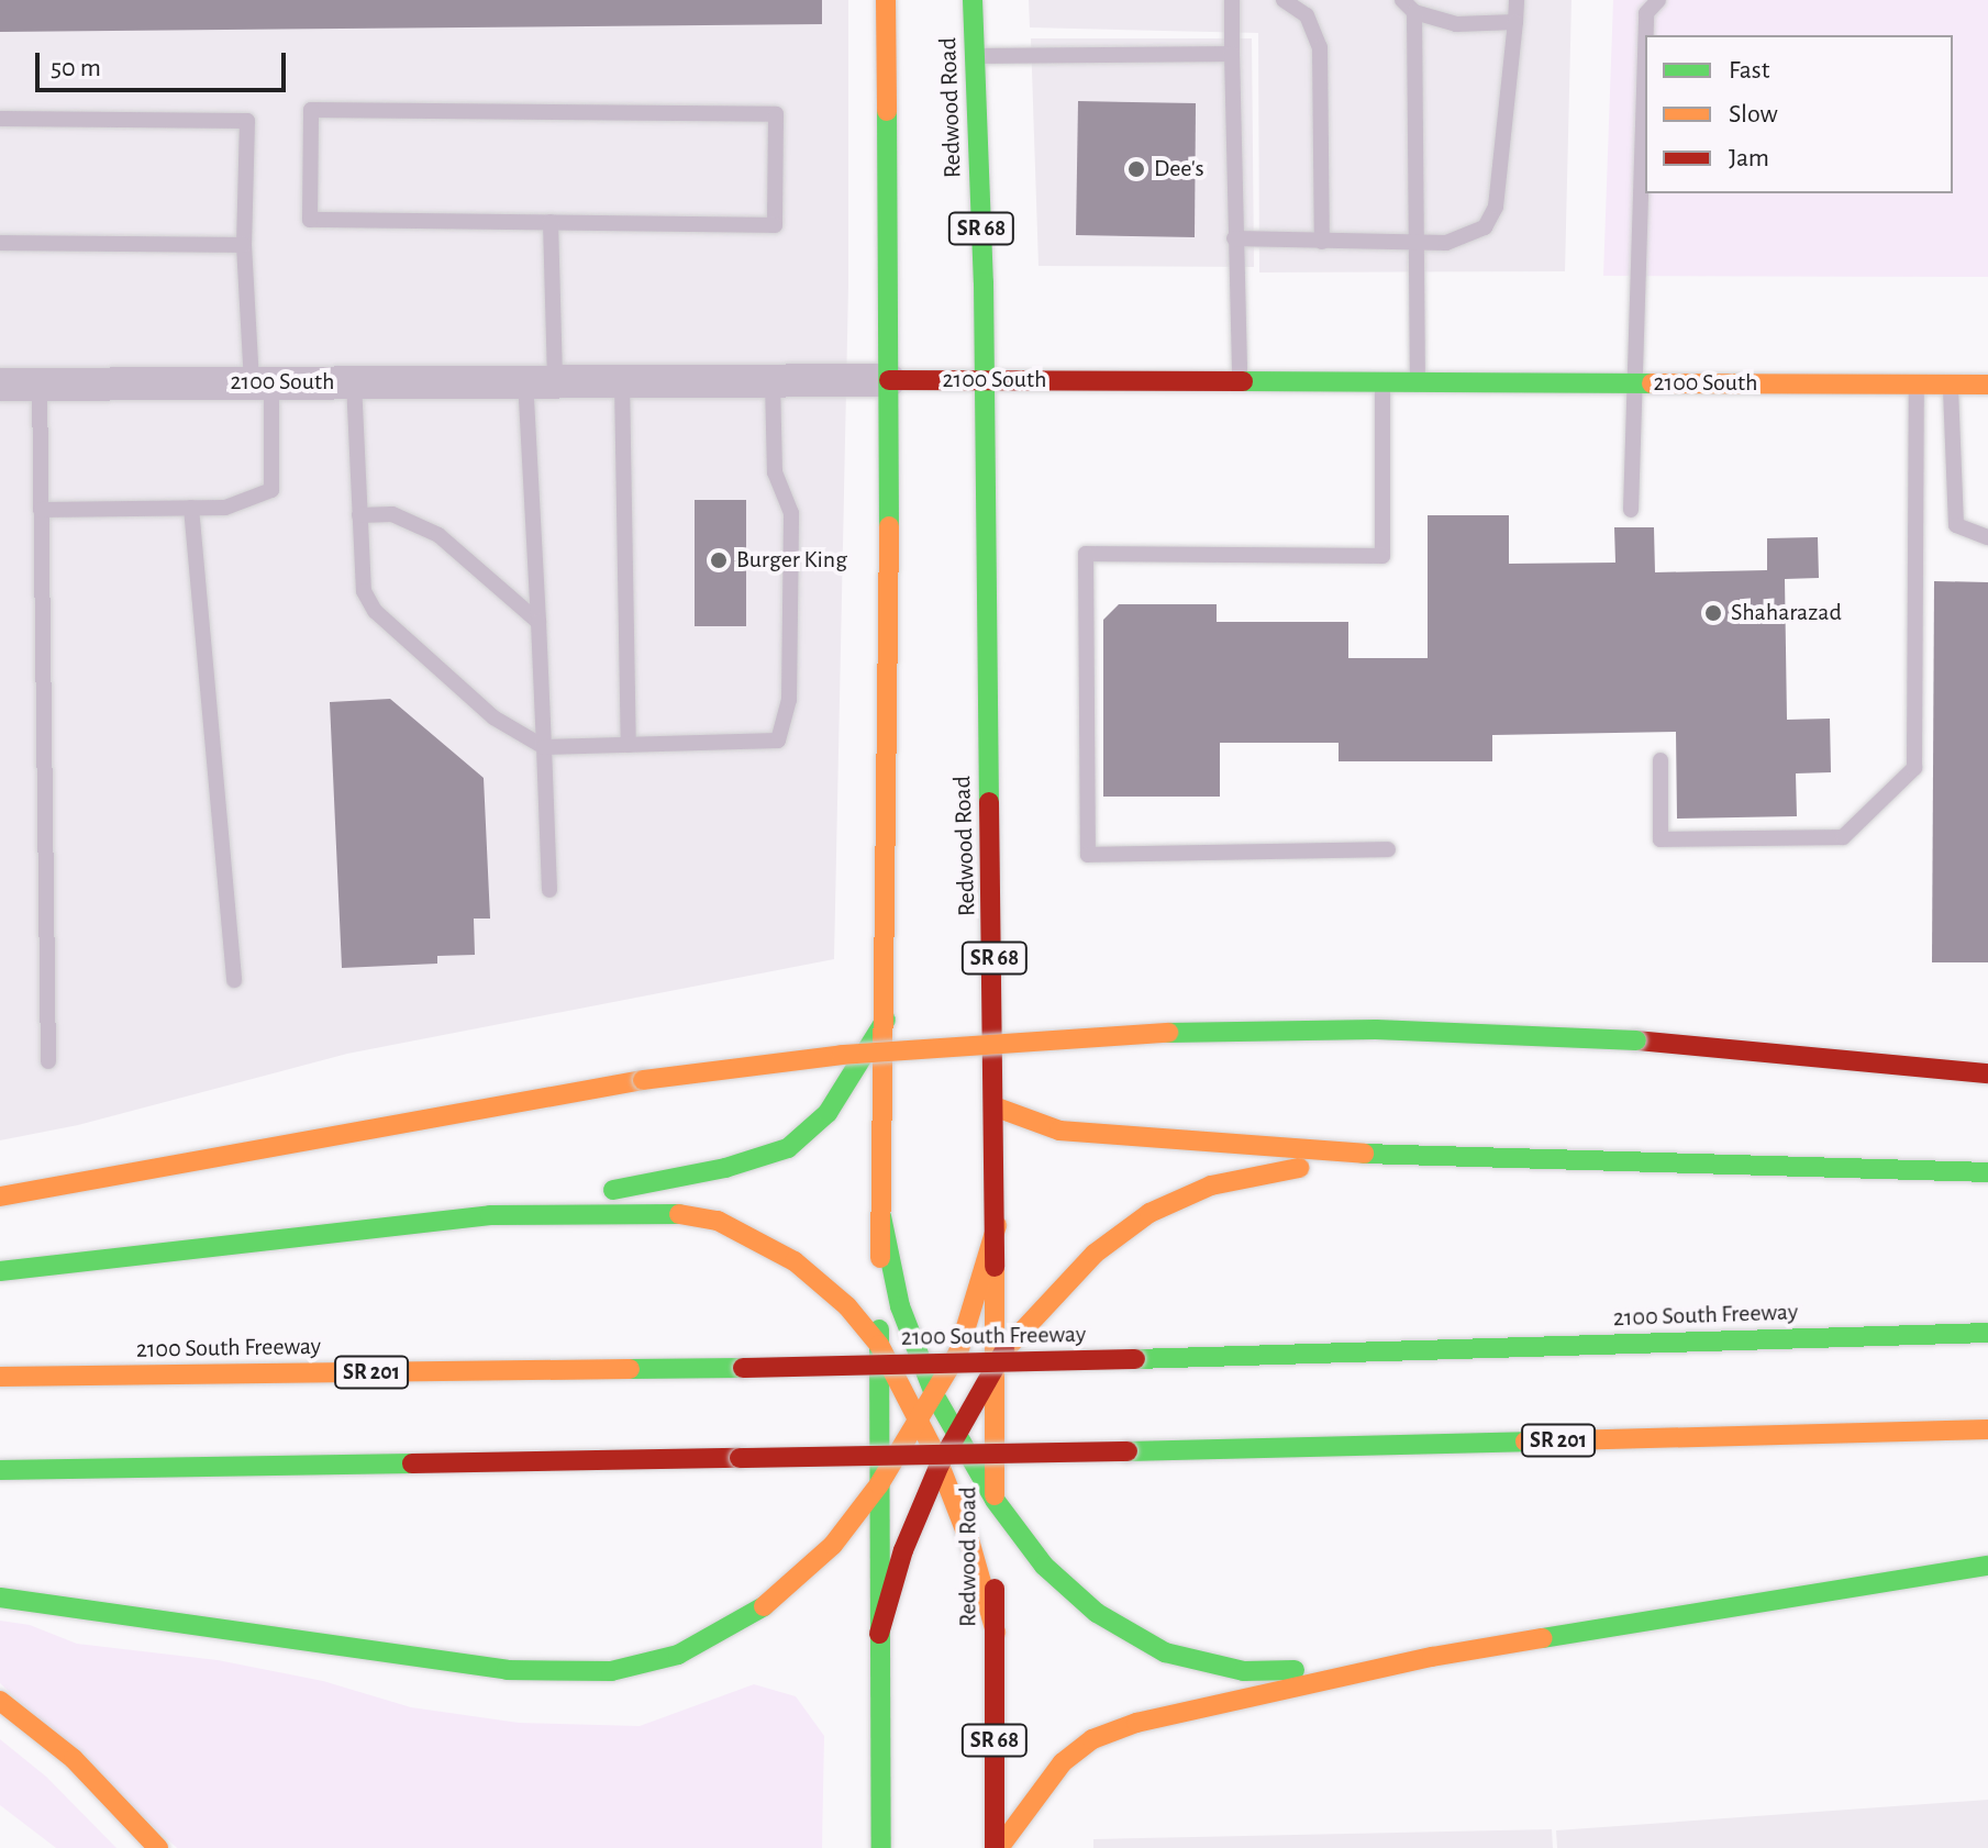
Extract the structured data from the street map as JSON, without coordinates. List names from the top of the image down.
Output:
{
  "streets": {
    "main road": [
      "Redwood Road",
      "SR 68",
      "2100 South",
      "2100 South Freeway",
      "SR 201"
    ]
  },
  "crossings": [
    ["Redwood Road", "2100 South"]
  ],
  "places": ["Dee's", "Burger King", "Shaharazad"],
  "legend": ["Fast", "Slow", "Jam"],
  "scale_bar": "50 m"
}
